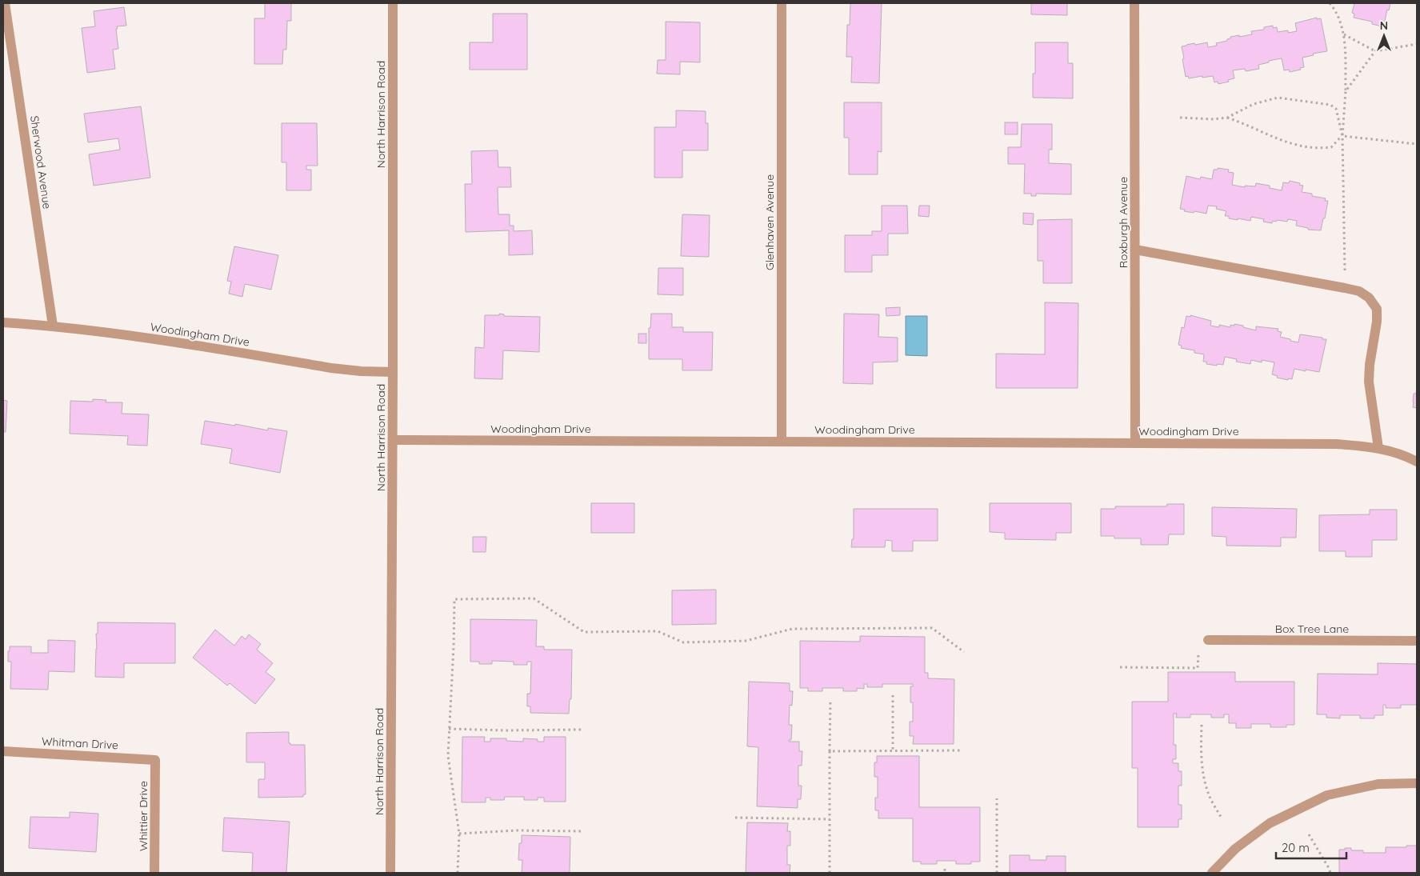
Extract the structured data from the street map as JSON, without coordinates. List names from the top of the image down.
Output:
{
  "streets": {
    "street": [
      "North Harrison Road",
      "Sherwood Avenue",
      "Glenhaven Avenue",
      "Roxburgh Avenue",
      "Woodingham Drive",
      "Box Tree Lane",
      "Whitman Drive",
      "Whittier Drive"
    ]
  },
  "crossings": [
    ["North Harrison Road", "Woodingham Drive"],
    ["Sherwood Avenue", "Woodingham Drive"],
    ["Glenhaven Avenue", "Woodingham Drive"],
    ["Roxburgh Avenue", "Woodingham Drive"],
    ["Whitman Drive", "Whittier Drive"]
  ],
  "scale_bar": "20 m",
  "north": "top"
}
